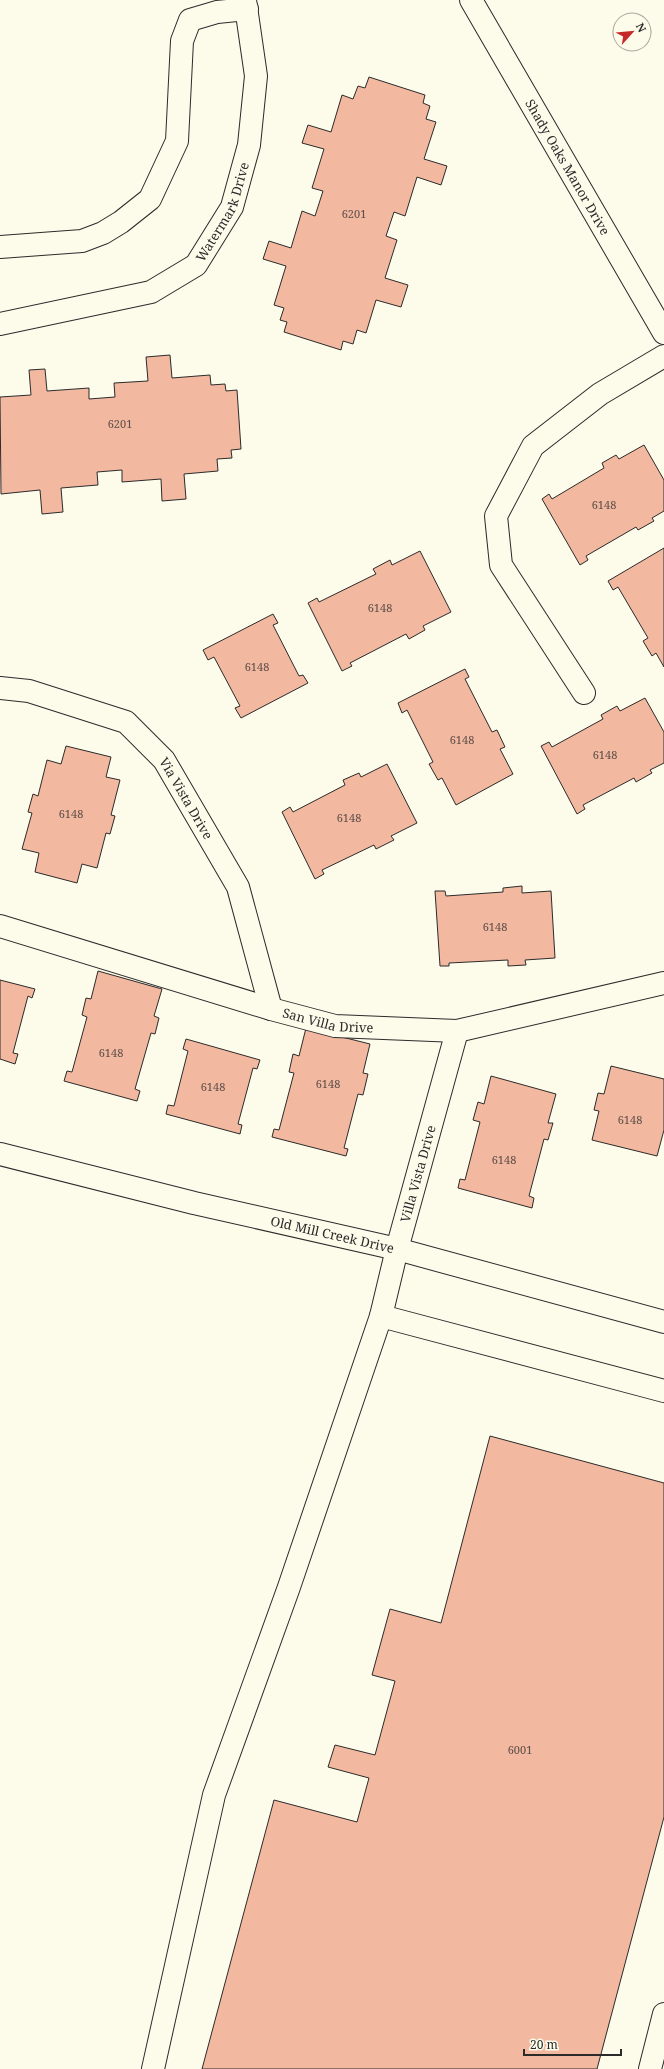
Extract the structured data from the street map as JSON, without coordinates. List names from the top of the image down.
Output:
{
  "streets": {
    "street": [
      "Shady Oaks Manor Drive",
      "Watermark Drive",
      "Via Vista Drive",
      "San Villa Drive",
      "Villa Vista Drive",
      "Old Mill Creek Drive"
    ]
  },
  "crossings": [
    ["Via Vista Drive", "San Villa Drive"],
    ["San Villa Drive", "Villa Vista Drive"],
    ["Villa Vista Drive", "Old Mill Creek Drive"]
  ],
  "house_numbers": [
    "6201",
    "6201",
    "6148",
    "6148",
    "6148",
    "6148",
    "6148",
    "6148",
    "6148",
    "6148",
    "6148",
    "6148",
    "6148",
    "6148",
    "6148",
    "6001"
  ],
  "scale_bar": "20 m",
  "north": "top right"
}
